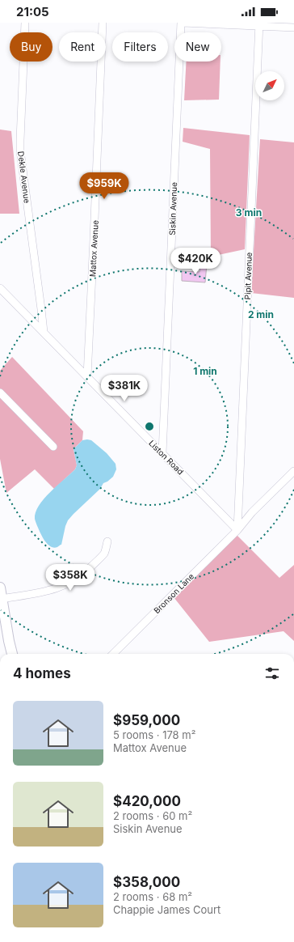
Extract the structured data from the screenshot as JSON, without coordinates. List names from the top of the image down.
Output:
{
  "streets": {
    "street": [
      "Dekle Avenue",
      "Siskin Avenue",
      "Mattox Avenue",
      "Pipit Avenue",
      "Liston Road",
      "Bronson Lane"
    ]
  },
  "crossings": [
    ["Dekle Avenue", "Liston Road"],
    ["Siskin Avenue", "Liston Road"],
    ["Mattox Avenue", "Liston Road"],
    ["Pipit Avenue", "Liston Road"],
    ["Pipit Avenue", "Bronson Lane"],
    ["Liston Road", "Bronson Lane"]
  ],
  "north": "top right",
  "page": {
    "status": "21:05",
    "chip": [
      "Buy",
      "Rent",
      "Filters",
      "New"
    ],
    "price": [
      "$959K",
      "$420K",
      "$381K",
      "$358K"
    ],
    "heading": "4 homes",
    "list": [
      {
        "name": "$959,000",
        "note": "5 rooms · 178 m² · Mattox Avenue"
      },
      {
        "name": "$420,000",
        "note": "2 rooms · 60 m² · Siskin Avenue"
      },
      {
        "name": "$358,000",
        "note": "2 rooms · 68 m² · Chappie James Court"
      }
    ]
  },
  "rings": ["3 min", "2 min", "1 min"]
}
